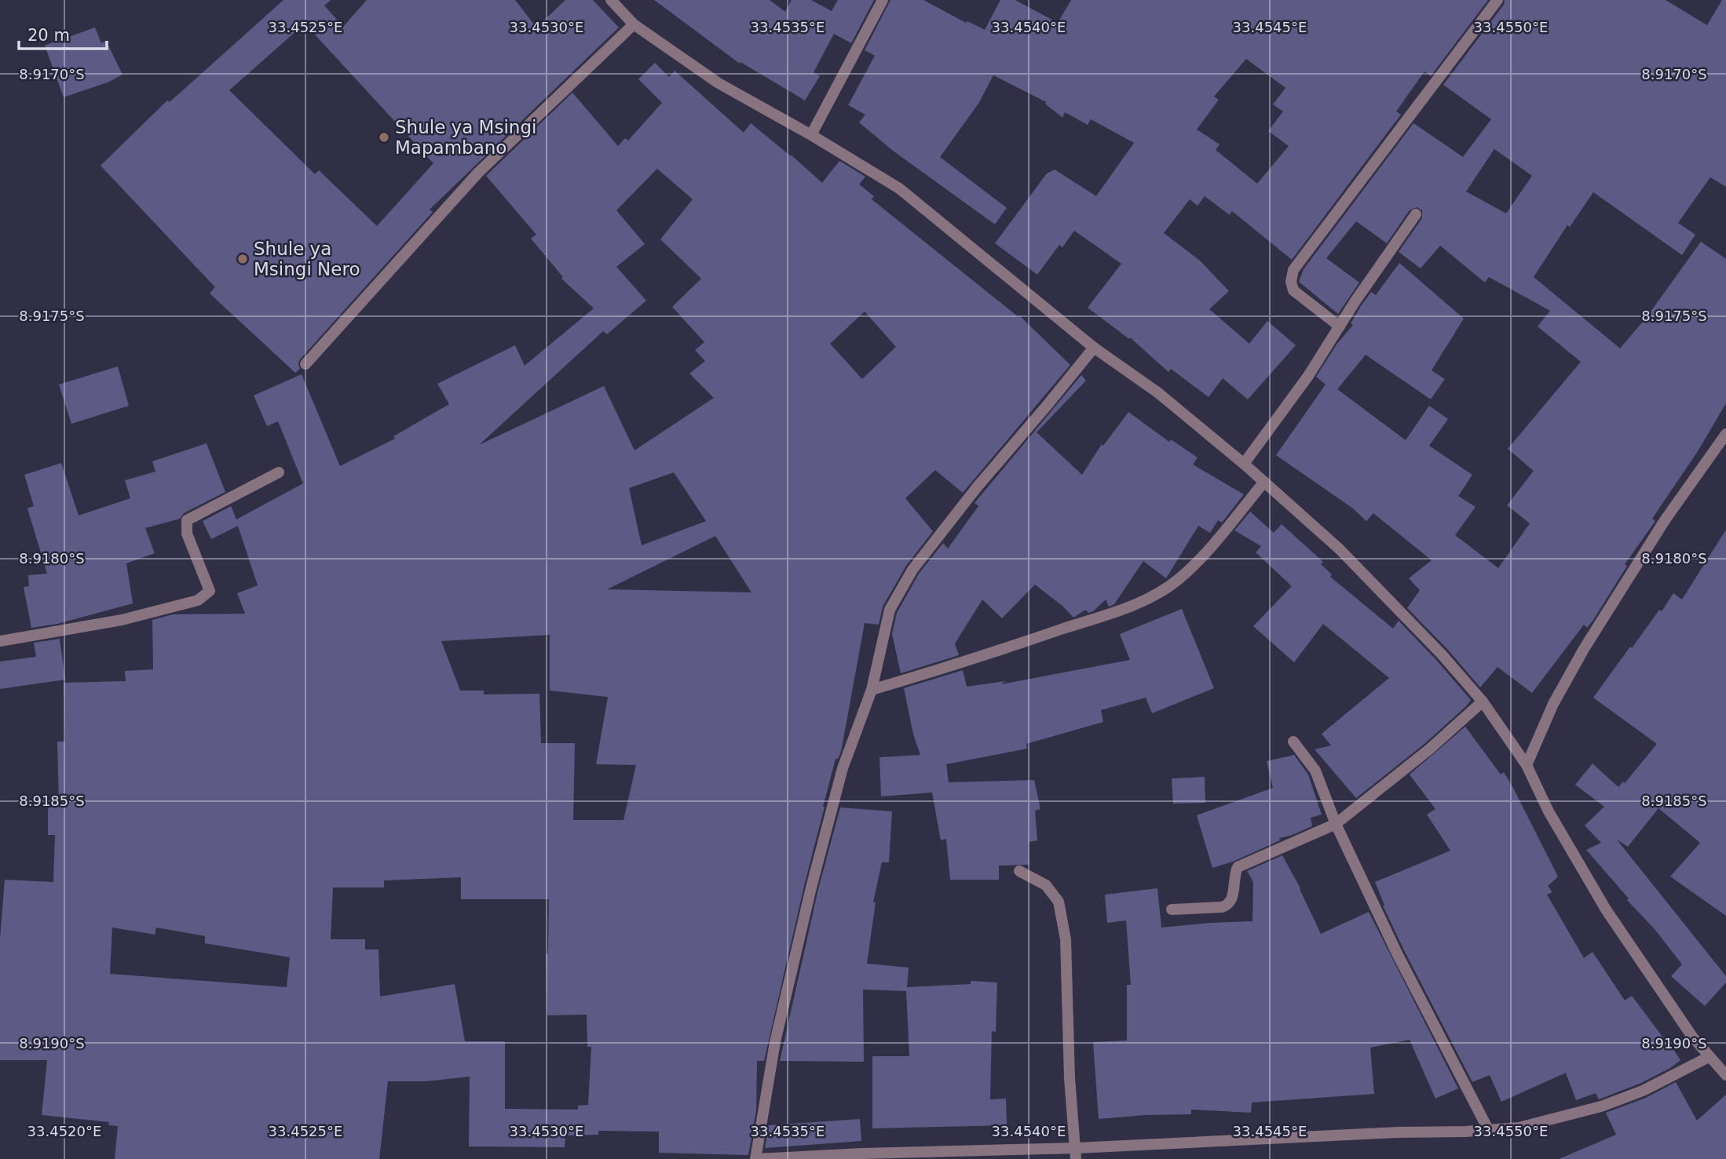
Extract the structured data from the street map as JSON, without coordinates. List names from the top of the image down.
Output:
{
  "places": ["Shule ya Msingi Mapambano", "Shule ya Msingi Nero"],
  "scale_bar": "20 m",
  "coordinates": [
    "33.4525°E",
    "33.4530°E",
    "33.4535°E",
    "33.4540°E",
    "33.4545°E",
    "33.4550°E",
    "8.9170°S",
    "8.9175°S",
    "8.9180°S",
    "8.9185°S",
    "8.9190°S",
    "33.4520°E"
  ]
}
